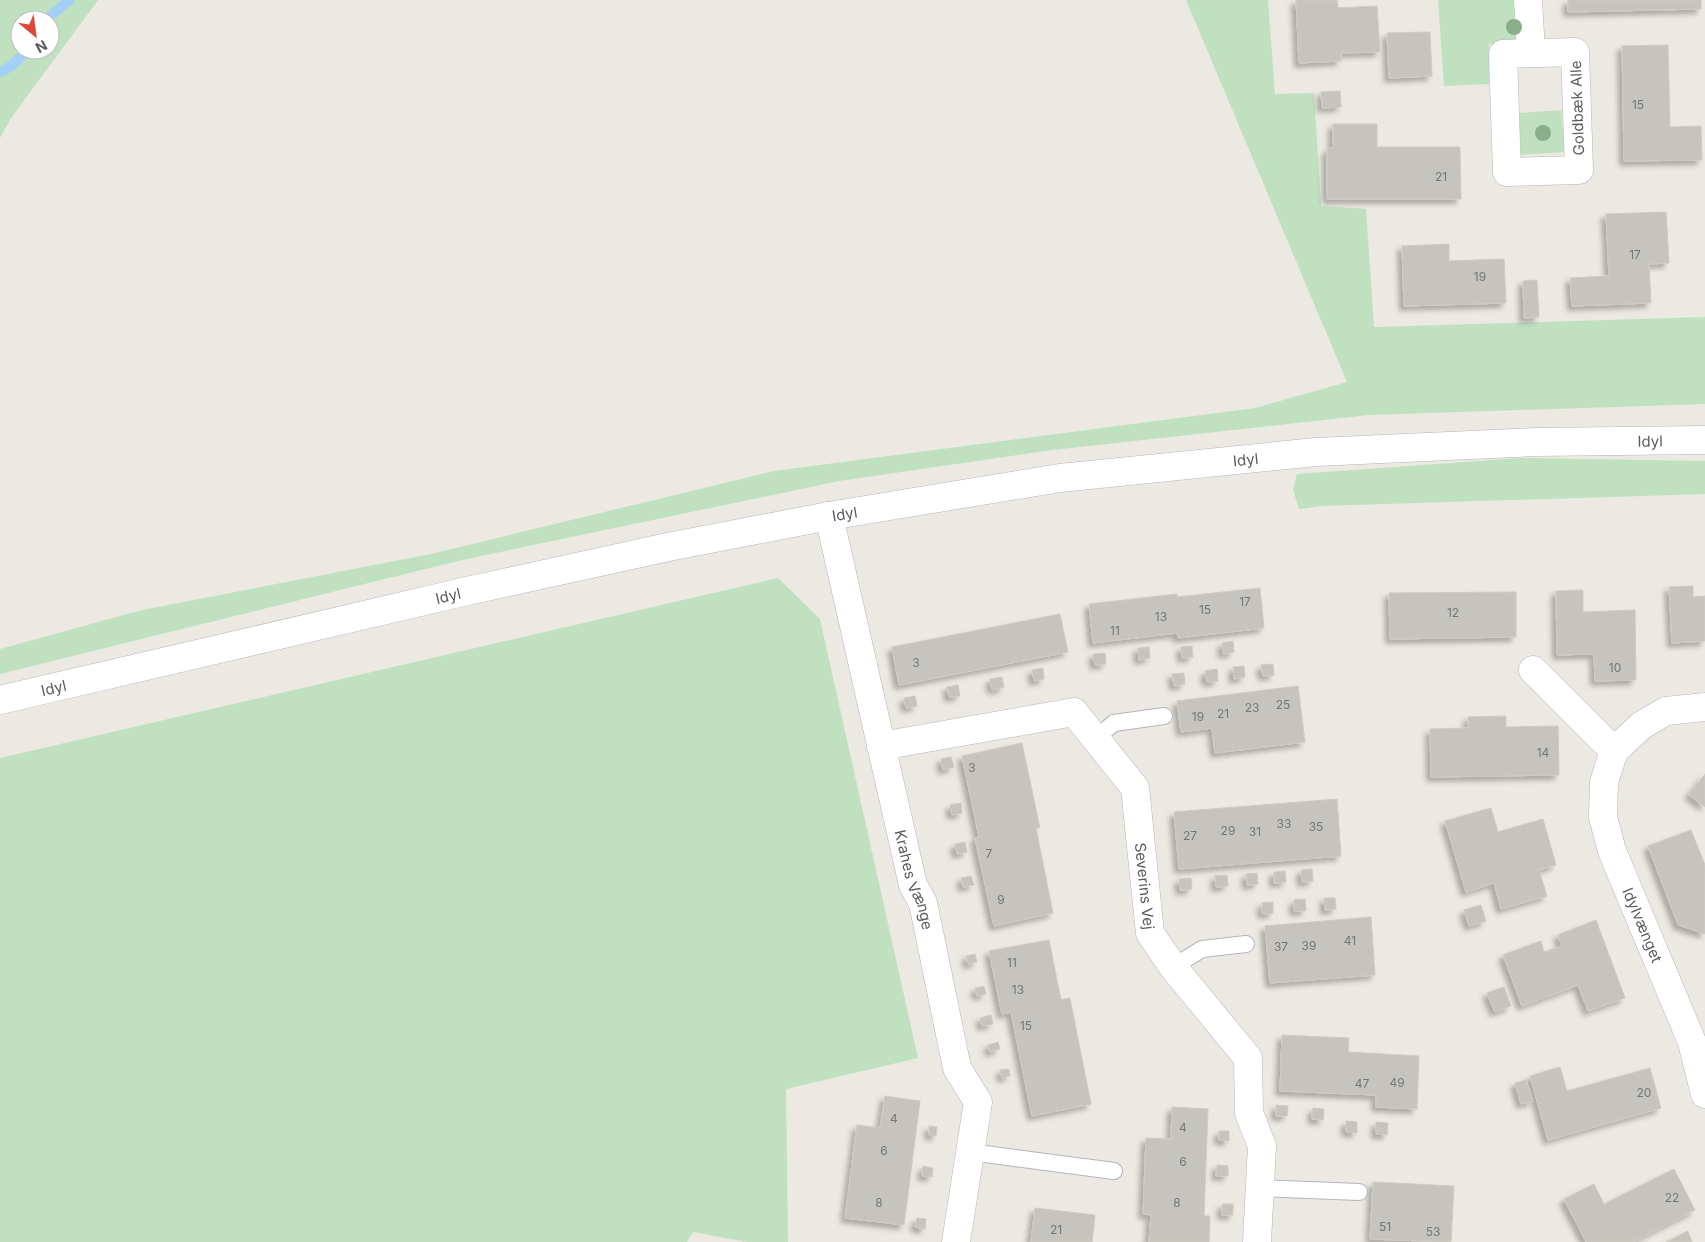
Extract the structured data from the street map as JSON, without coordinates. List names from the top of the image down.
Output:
{
  "streets": {
    "street": [
      "Goldbæk Alle",
      "Idyl",
      "Krahes Vænge",
      "Severins Vej",
      "Idylvænget"
    ]
  },
  "crossings": [
    ["Idyl", "Krahes Vænge"],
    ["Krahes Vænge", "Severins Vej"]
  ],
  "house_numbers": [
    "15",
    "21",
    "17",
    "19",
    "17",
    "15",
    "12",
    "13",
    "11",
    "3",
    "10",
    "25",
    "23",
    "21",
    "19",
    "14",
    "3",
    "33",
    "35",
    "29",
    "31",
    "27",
    "7",
    "9",
    "41",
    "39",
    "37",
    "11",
    "13",
    "15",
    "49",
    "47",
    "20",
    "4",
    "4",
    "6",
    "6",
    "22",
    "8",
    "8",
    "51",
    "21",
    "53"
  ],
  "north": "bottom right"
}
